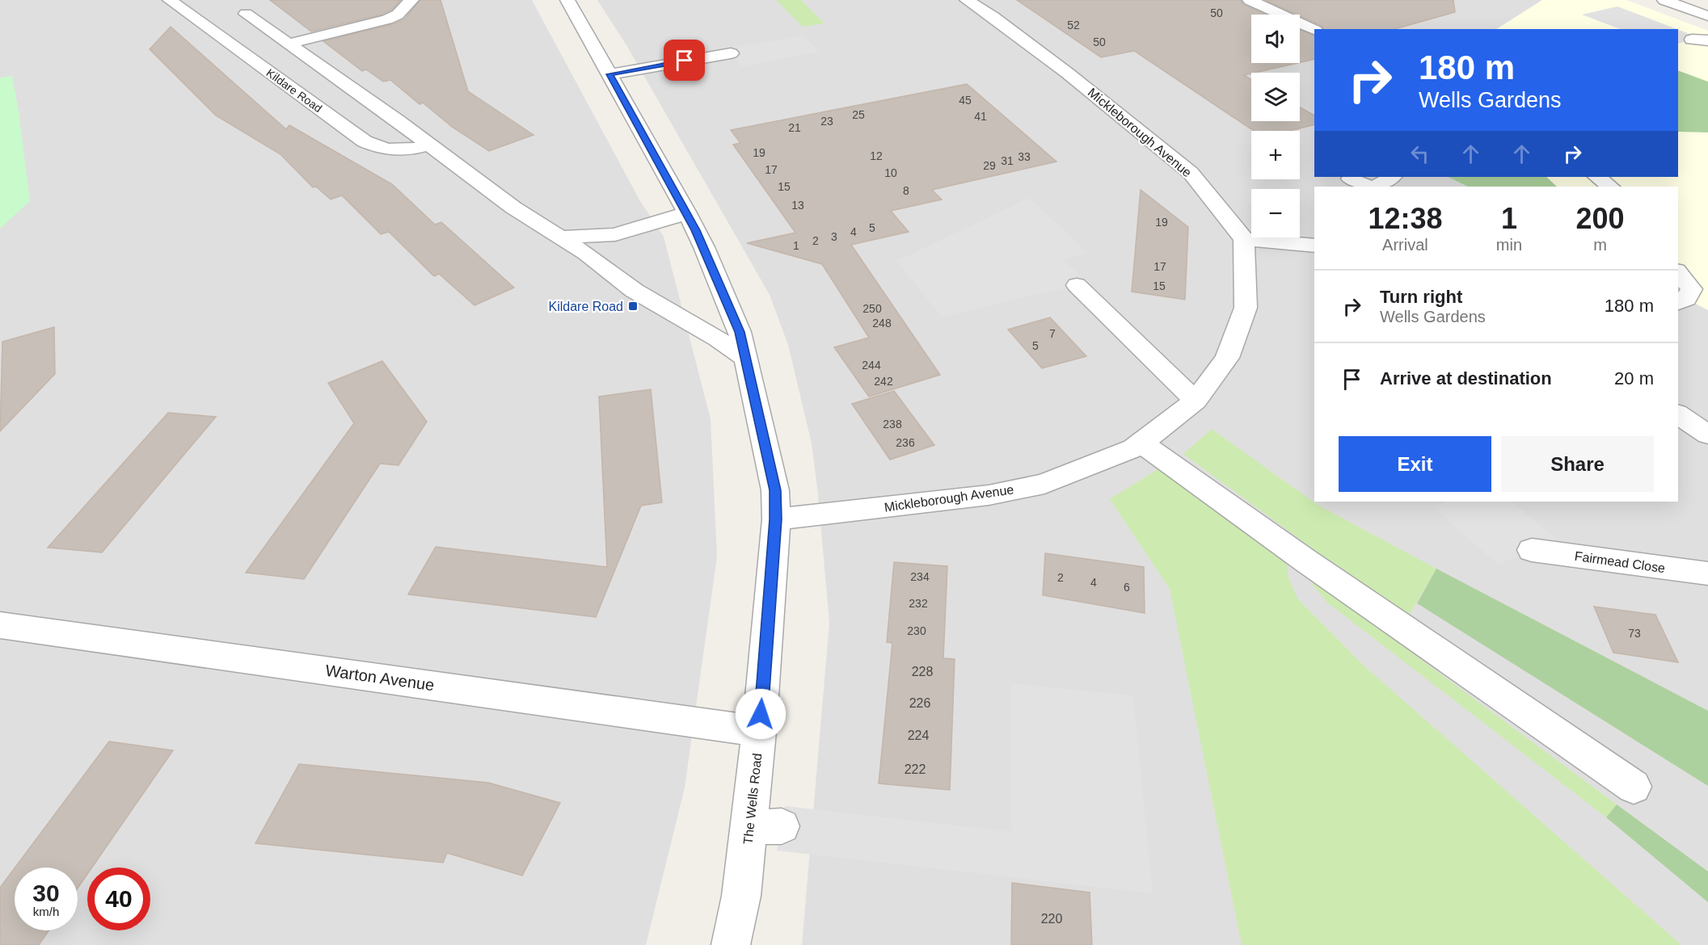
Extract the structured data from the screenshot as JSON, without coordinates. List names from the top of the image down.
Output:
{
  "streets": {
    "street": [
      "Kildare Road",
      "Mickleborough Avenue",
      "Fairmead Close",
      "Warton Avenue",
      "The Wells Road"
    ]
  },
  "crossings": [
    ["Mickleborough Avenue", "The Wells Road"],
    ["Warton Avenue", "The Wells Road"]
  ],
  "places": {
    "transit": ["Kildare Road"]
  },
  "house_numbers": [
    "50",
    "52",
    "50",
    "45",
    "25",
    "41",
    "23",
    "21",
    "19",
    "12",
    "33",
    "31",
    "29",
    "17",
    "10",
    "15",
    "8",
    "13",
    "19",
    "5",
    "4",
    "3",
    "2",
    "1",
    "17",
    "15",
    "250",
    "248",
    "7",
    "5",
    "244",
    "242",
    "238",
    "236",
    "234",
    "2",
    "4",
    "6",
    "232",
    "230",
    "73",
    "228",
    "226",
    "224",
    "222",
    "220"
  ],
  "page": {
    "map_buttons": ["+", "−"],
    "turn": ["180 m", "Wells Gardens"],
    "eta": [
      "12:38",
      "Arrival",
      "1",
      "min",
      "200",
      "m"
    ],
    "list": [
      {
        "name": "Turn right",
        "note": "Wells Gardens",
        "value": "180 m"
      },
      {
        "name": "Arrive at destination",
        "value": "20 m"
      }
    ],
    "buttons": ["Exit", "Share"],
    "speed": "30 km/h",
    "limit": "40"
  }
}
